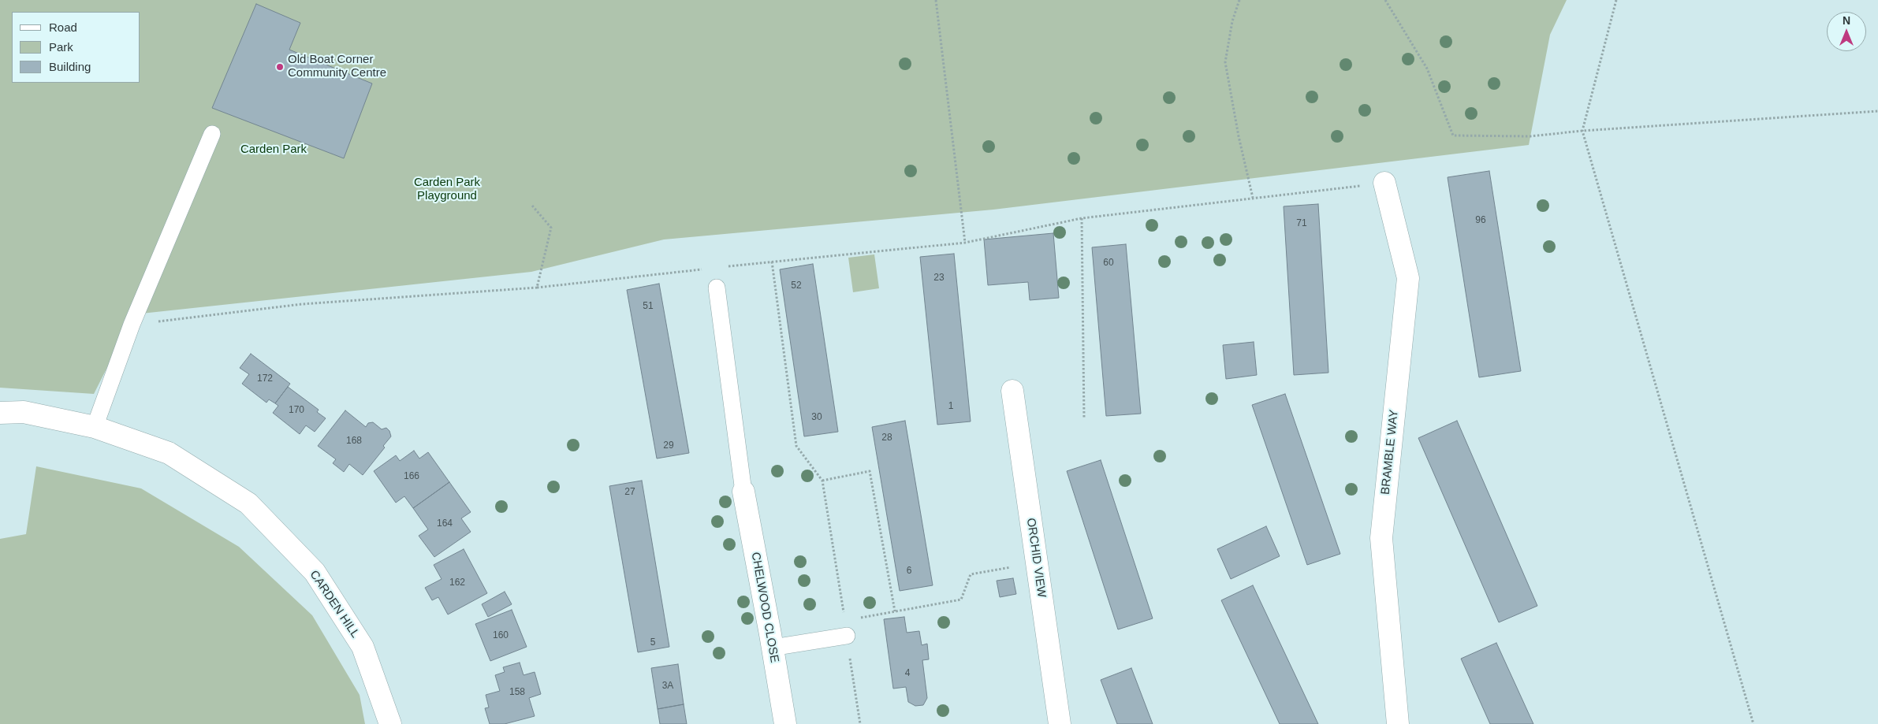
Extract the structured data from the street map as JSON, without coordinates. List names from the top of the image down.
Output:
{
  "streets": {
    "street": [
      "BRAMBLE WAY",
      "ORCHID VIEW",
      "CARDEN HILL",
      "CHELWOOD CLOSE"
    ]
  },
  "parks": ["Carden Park", "Carden Park Playground"],
  "places": ["Old Boat Corner Community Centre"],
  "house_numbers": [
    "96",
    "71",
    "60",
    "23",
    "52",
    "51",
    "172",
    "1",
    "170",
    "30",
    "28",
    "168",
    "29",
    "166",
    "27",
    "164",
    "6",
    "162",
    "160",
    "5",
    "4",
    "3A",
    "158"
  ],
  "legend": ["Road", "Park", "Building"],
  "north": "top"
}
